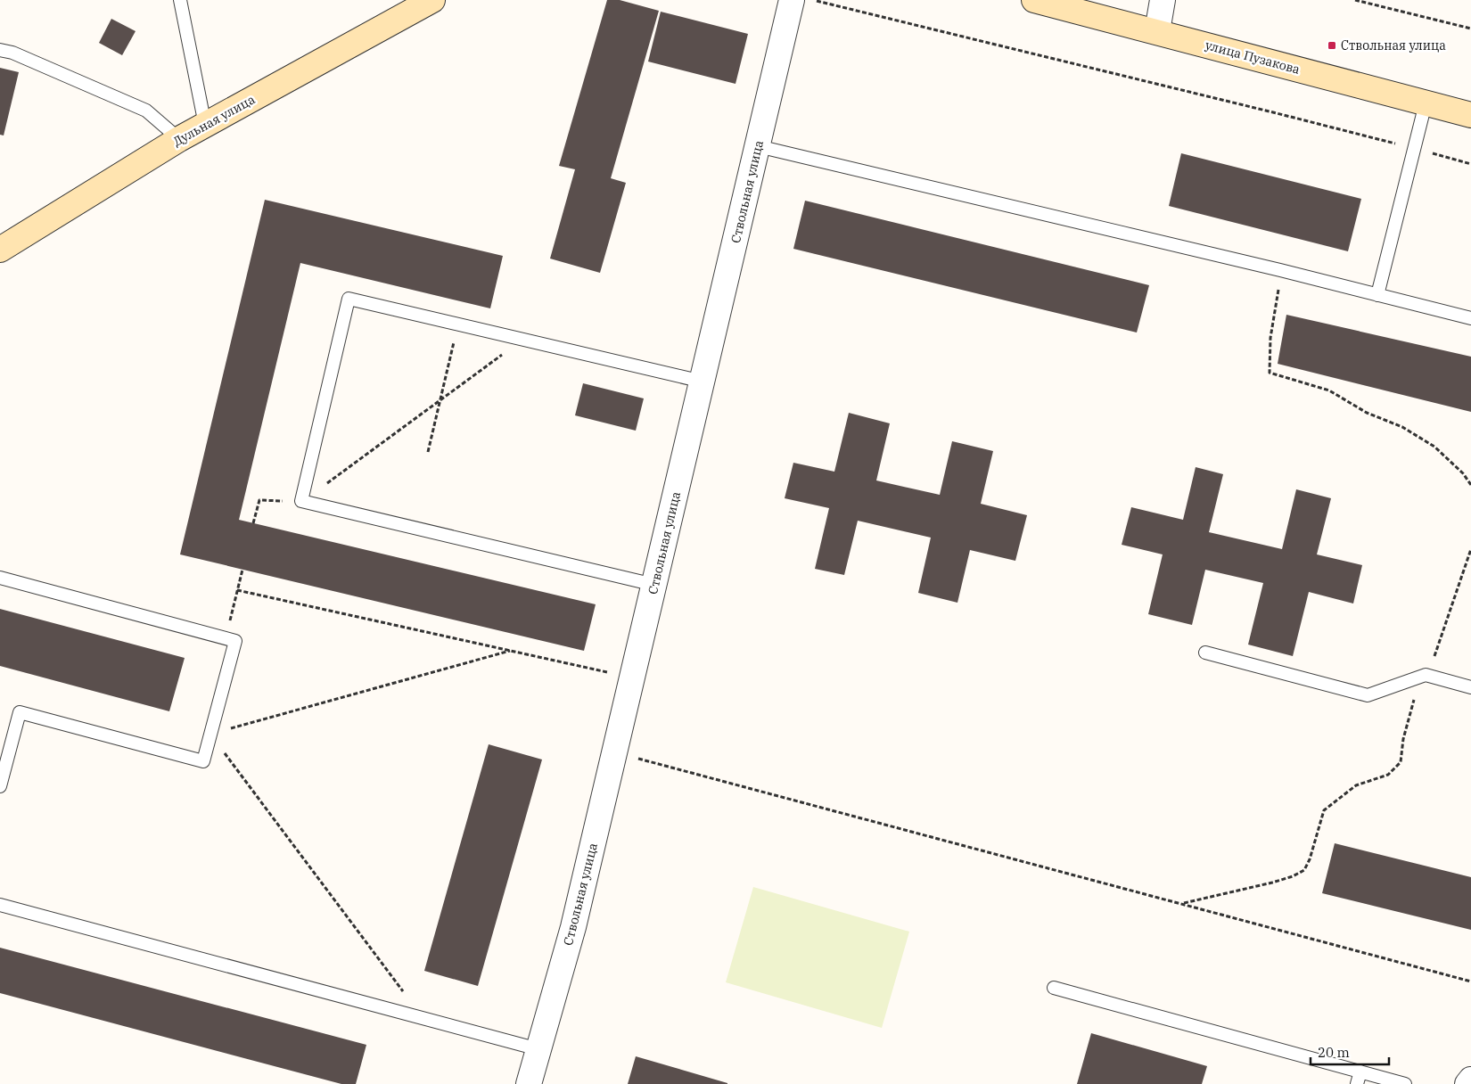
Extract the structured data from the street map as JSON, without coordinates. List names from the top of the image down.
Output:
{
  "streets": {
    "street": ["улица Пузакова", "Дульная улица", "Ствольная улица"]
  },
  "places": {
    "transit": ["Ствольная улица"]
  },
  "scale_bar": "20 m"
}
